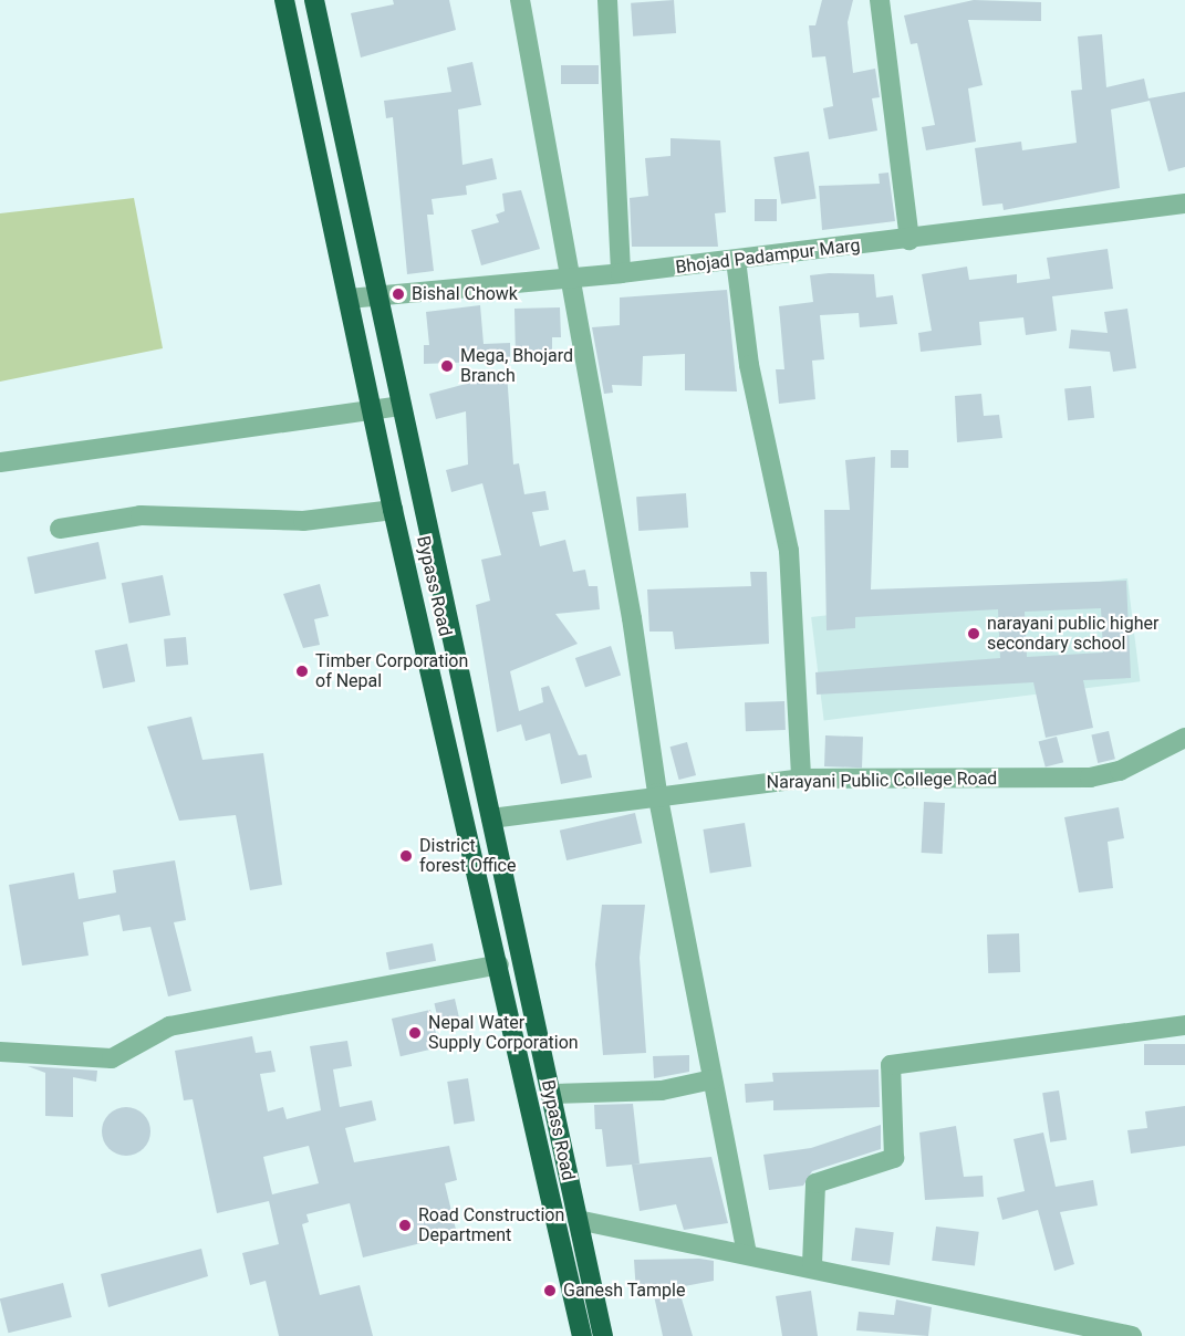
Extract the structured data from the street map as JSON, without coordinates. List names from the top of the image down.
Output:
{
  "streets": {
    "highway": ["Bypass Road"],
    "street": ["Bhojad Padampur Marg", "Narayani Public College Road"]
  },
  "crossings": [
    ["Bhojad Padampur Marg", "Bypass Road"],
    ["Bypass Road", "Narayani Public College Road"]
  ],
  "places": [
    "Bishal Chowk",
    "Mega, Bhojard Branch",
    "narayani public higher secondary school",
    "Timber Corporation of Nepal",
    "District forest Office",
    "Nepal Water Supply Corporation",
    "Road Construction Department",
    "Ganesh Tample"
  ]
}
